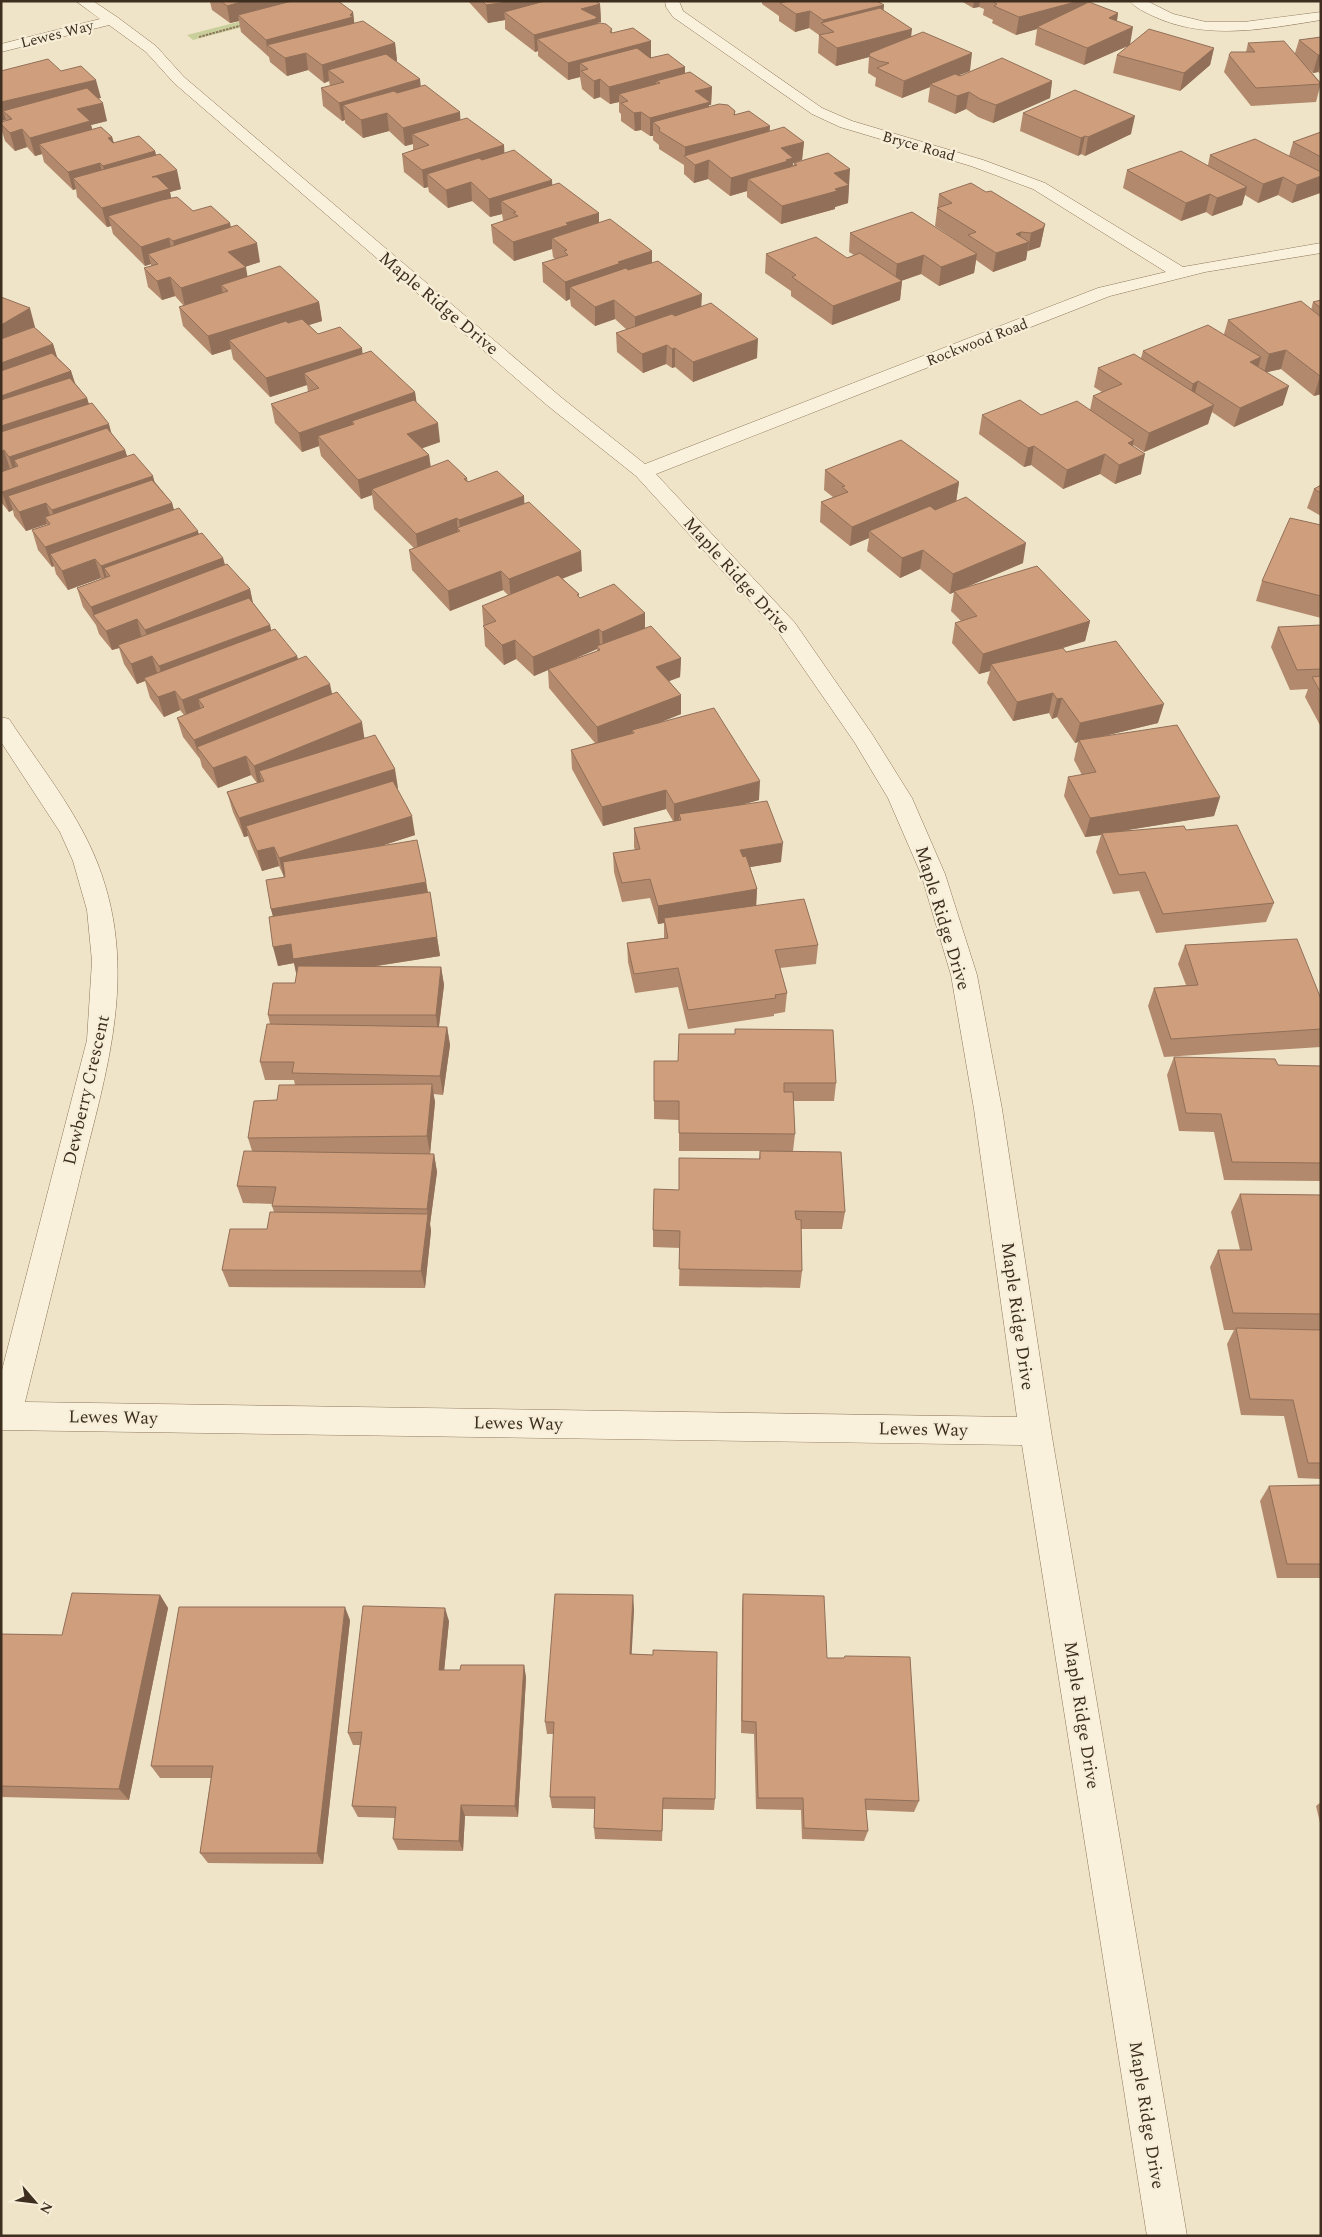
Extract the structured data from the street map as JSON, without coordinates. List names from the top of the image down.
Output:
{
  "streets": {
    "street": [
      "Lewes Way",
      "Bryce Road",
      "Maple Ridge Drive",
      "Rockwood Road",
      "Dewberry Crescent"
    ]
  },
  "crossings": [
    ["Lewes Way", "Maple Ridge Drive"],
    ["Lewes Way", "Dewberry Crescent"],
    ["Bryce Road", "Rockwood Road"],
    ["Maple Ridge Drive", "Rockwood Road"]
  ],
  "north": "bottom right"
}
